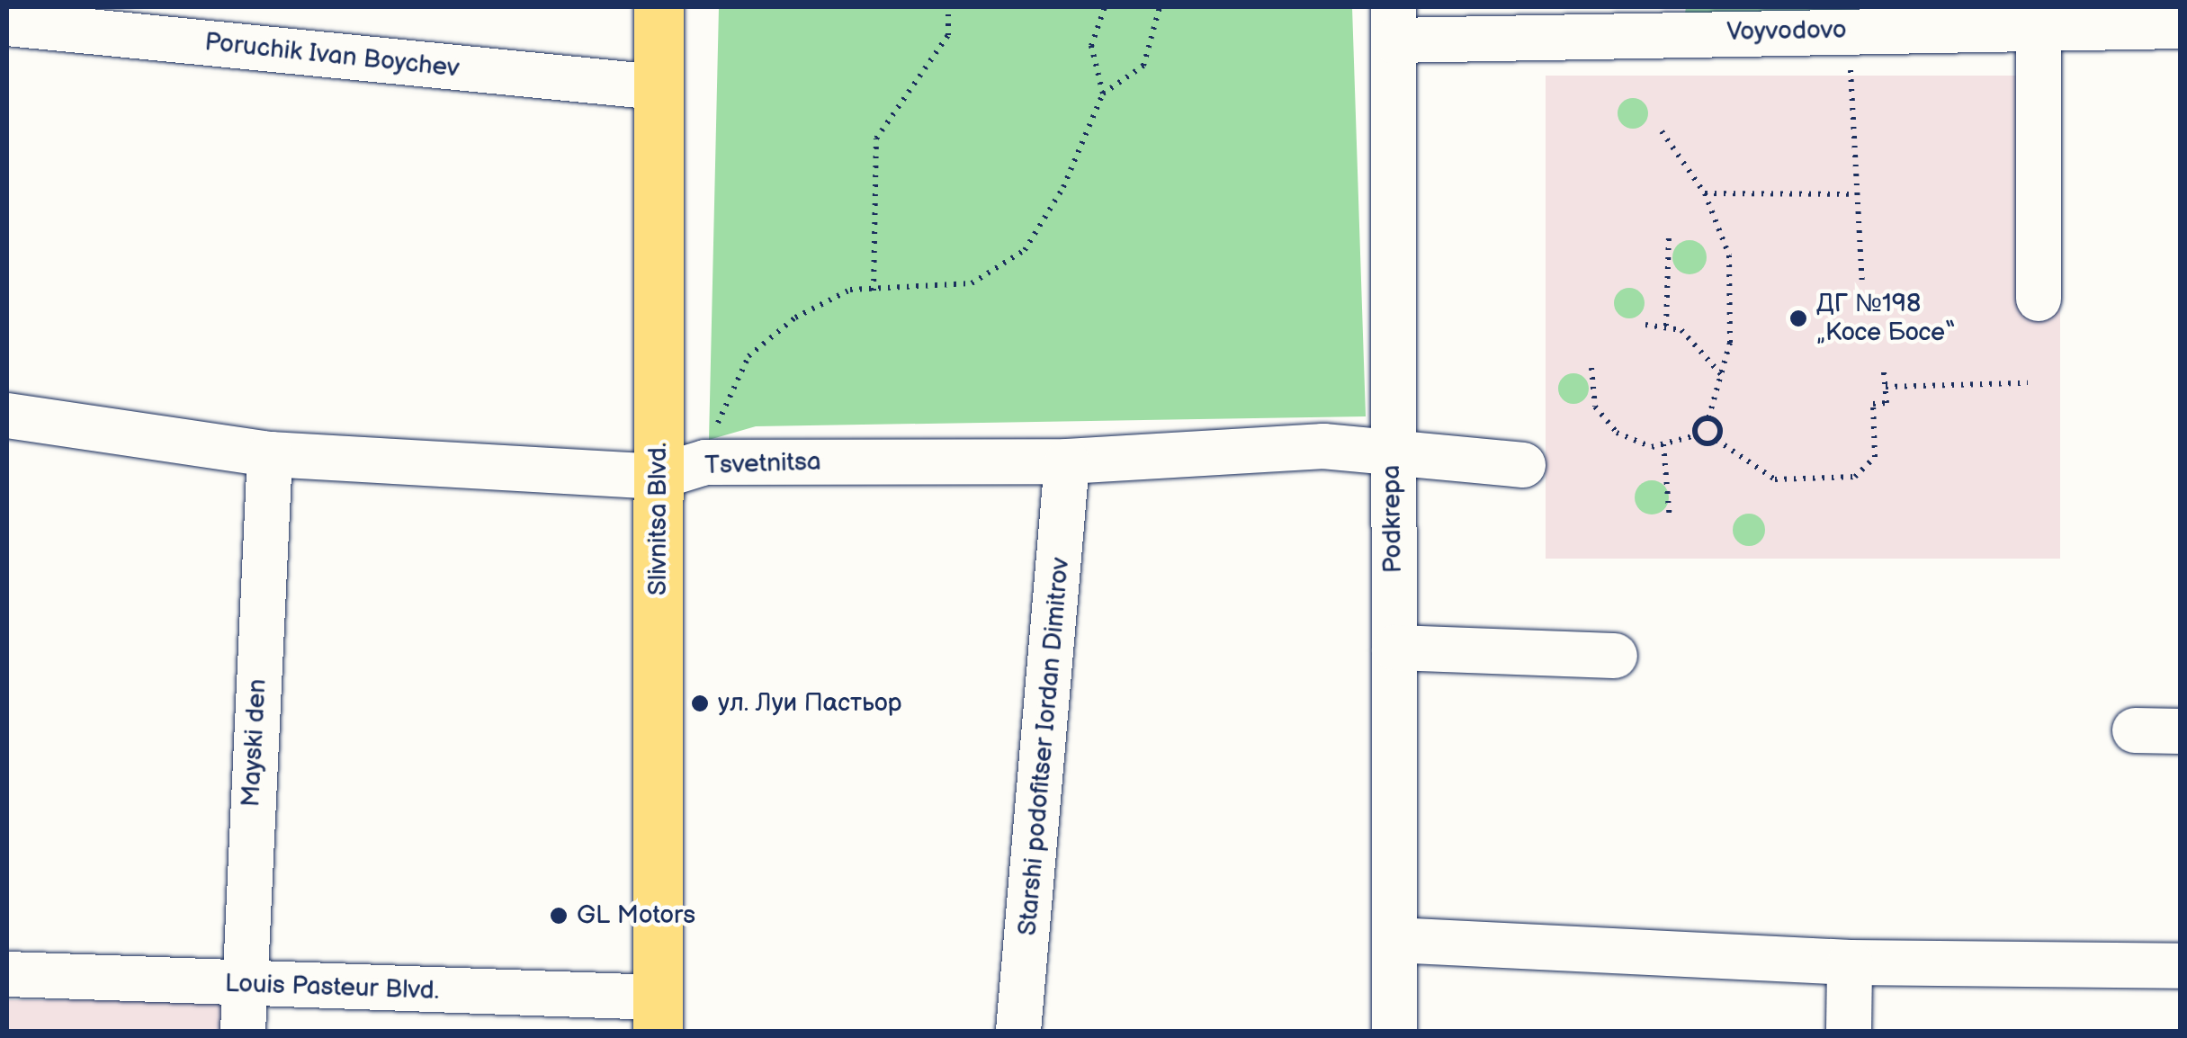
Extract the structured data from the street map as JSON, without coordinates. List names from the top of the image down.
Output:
{
  "streets": {
    "main road": ["Slivnitsa Blvd."],
    "street": [
      "Voyvodovo",
      "Poruchik Ivan Boychev",
      "Tsvetnitsa",
      "Podkrepa",
      "Mayski den",
      "Starshi podofitser Iordan Dimitrov",
      "Louis Pasteur Blvd."
    ]
  },
  "crossings": [
    ["Voyvodovo", "Podkrepa"],
    ["Poruchik Ivan Boychev", "Slivnitsa Blvd."],
    ["Tsvetnitsa", "Slivnitsa Blvd."],
    ["Tsvetnitsa", "Podkrepa"],
    ["Tsvetnitsa", "Mayski den"],
    ["Tsvetnitsa", "Starshi podofitser Iordan Dimitrov"],
    ["Slivnitsa Blvd.", "Louis Pasteur Blvd."],
    ["Mayski den", "Louis Pasteur Blvd."]
  ],
  "places": ["ДГ №198 „Косе Босе“", "ул. Луи Пастьор", "GL Motors"]
}
